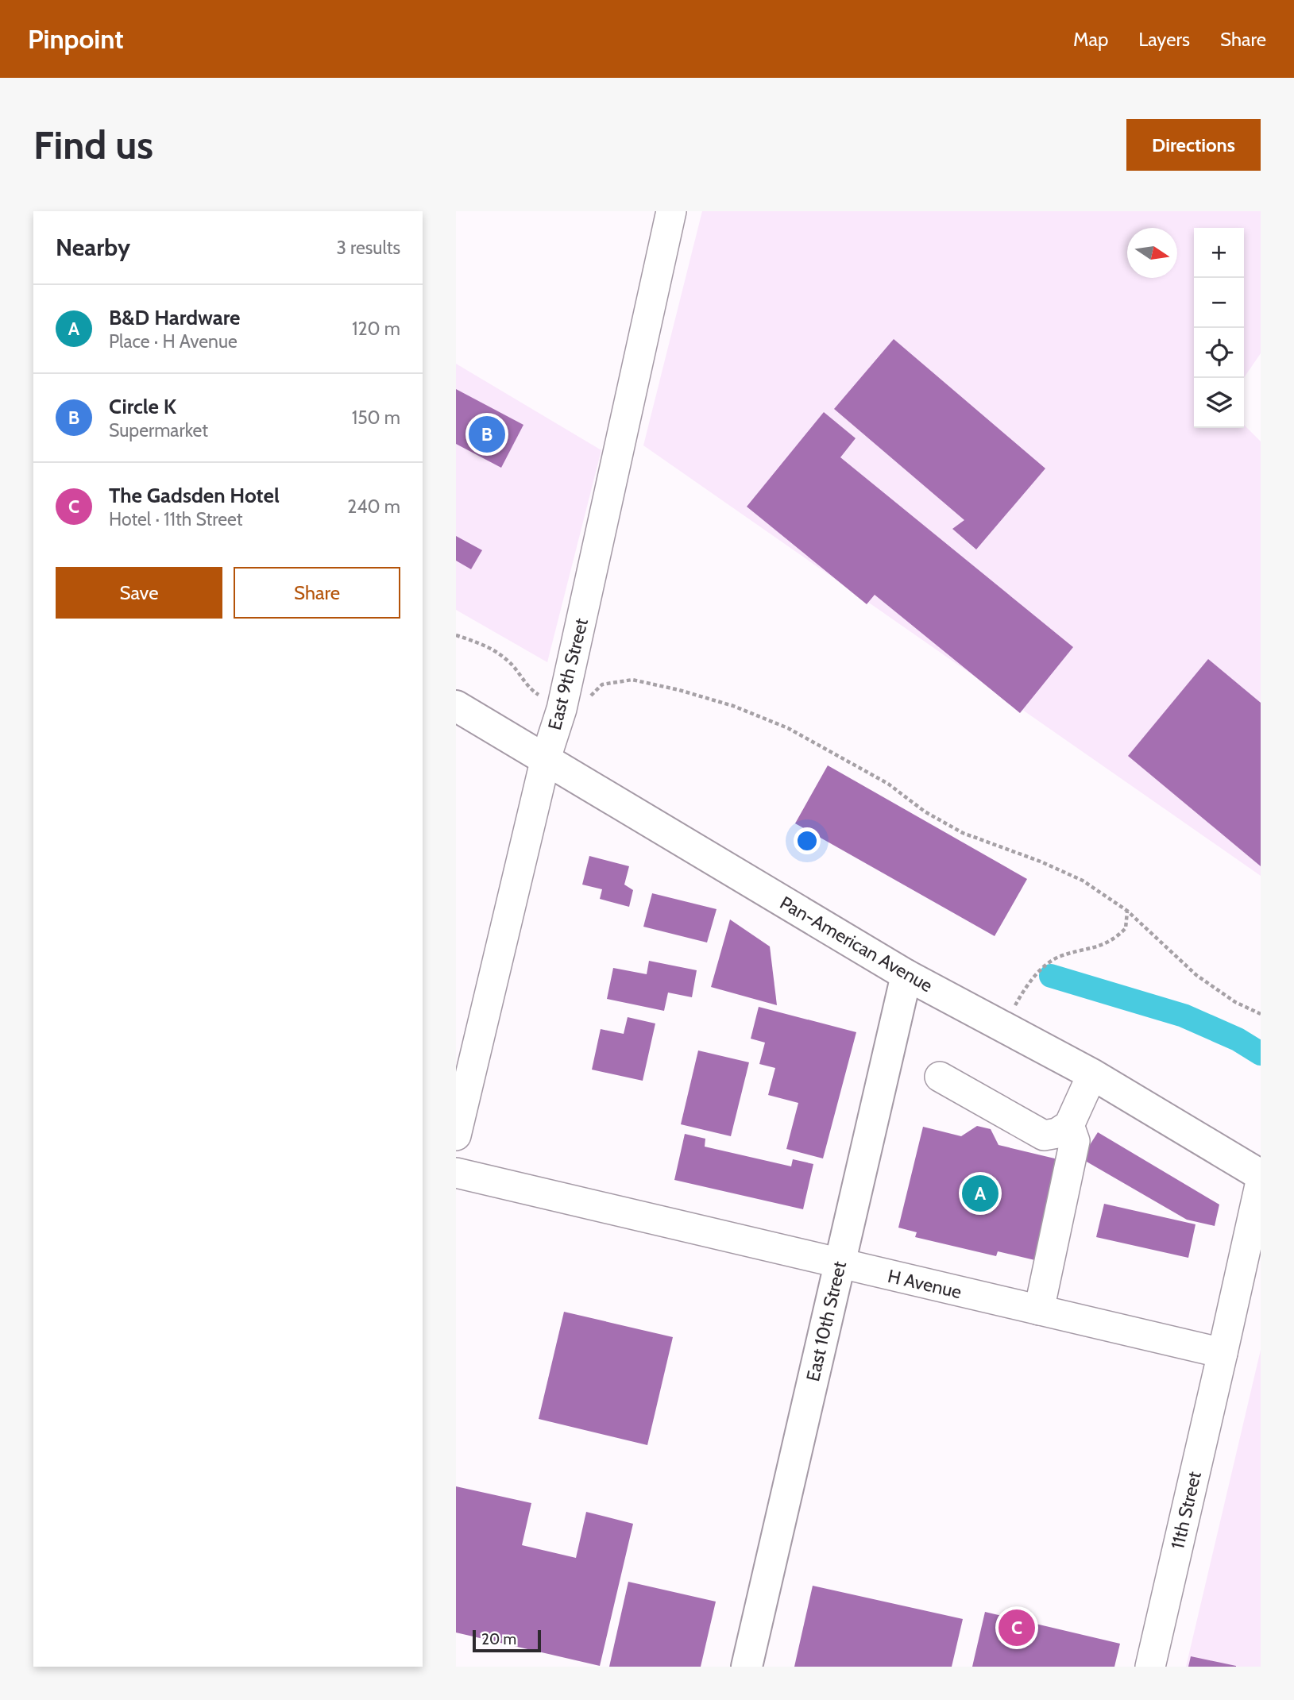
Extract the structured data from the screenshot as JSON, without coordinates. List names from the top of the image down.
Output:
{
  "streets": {
    "main road": ["Pan-American Avenue", "East 10th Street"],
    "street": ["East 9th Street", "H Avenue", "11th Street"]
  },
  "crossings": [
    ["East 9th Street", "Pan-American Avenue"],
    ["Pan-American Avenue", "East 10th Street"],
    ["H Avenue", "East 10th Street"],
    ["H Avenue", "11th Street"]
  ],
  "scale_bar": "20 m",
  "north": "right",
  "page": {
    "header": "Pinpoint",
    "nav": ["Map", "Layers", "Share"],
    "buttons": [
      "Directions",
      ["Save", "Share"]
    ],
    "title": "Find us",
    "heading": ["Nearby", "3 results"],
    "map_buttons": ["+", "−"],
    "list": [
      {
        "mark": "A",
        "name": "B&D Hardware",
        "note": "Place · H Avenue",
        "value": "120 m"
      },
      {
        "mark": "B",
        "name": "Circle K",
        "note": "Supermarket",
        "value": "150 m"
      },
      {
        "mark": "C",
        "name": "The Gadsden Hotel",
        "note": "Hotel · 11th Street",
        "value": "240 m"
      }
    ],
    "pins": ["B", "A", "C"],
    "scale": "20 m"
  }
}
